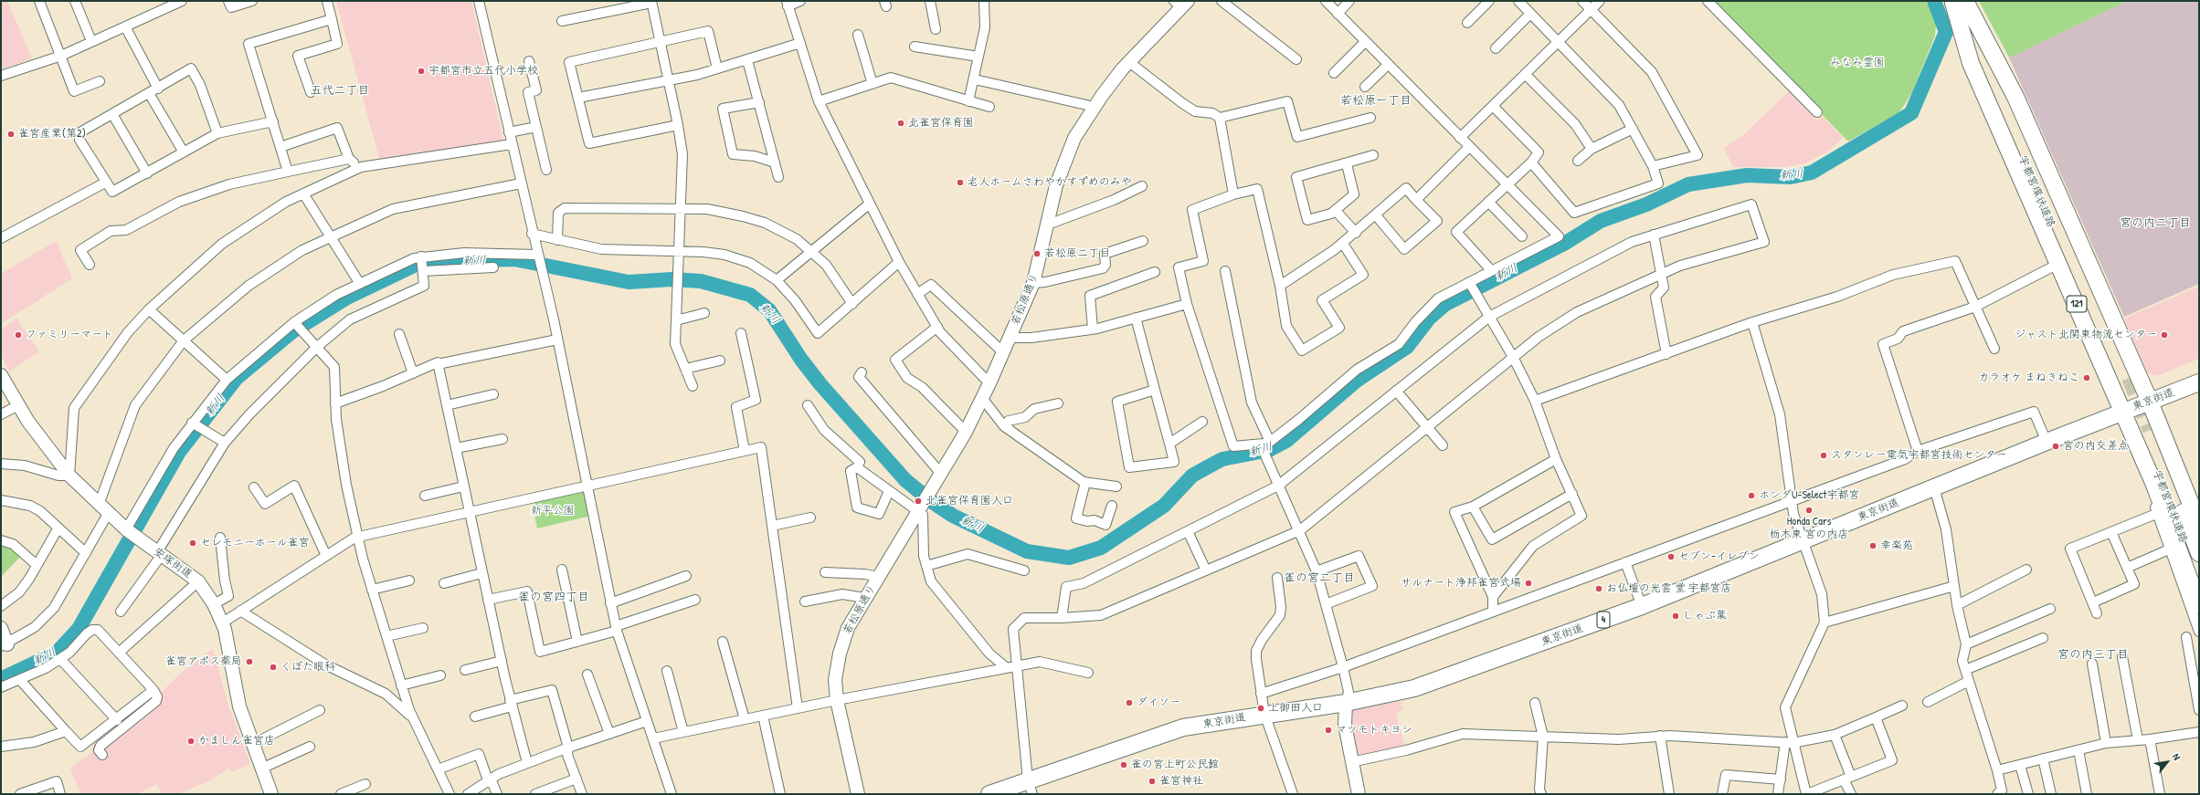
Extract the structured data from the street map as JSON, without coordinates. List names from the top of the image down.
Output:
{
  "streets": {
    "highway": [
      "宇都宮環状道路",
      "121",
      "東京街道",
      "4"
    ],
    "street": ["若松原通り", "安塚街道"]
  },
  "crossings": [
    ["宇都宮環状道路", "121"],
    ["121", "東京街道"]
  ],
  "districts": [
    "五代二丁目",
    "若松原一丁目",
    "宮の内二丁目",
    "雀の宮二丁目",
    "雀の宮四丁目",
    "宮の内三丁目"
  ],
  "water": ["新川"],
  "parks": ["みなみ霊園", "新平公園"],
  "places": [
    "宇都宮市立五代小学校",
    "北雀宮保育園",
    "雀宮産業(第2)",
    "老人ホームさわやかすずめのみや",
    "若松原二丁目",
    "ファミリーマート",
    "ジャスト北関東物流センター",
    "カラオケ まねきねこ",
    "宮の内交差点",
    "スタンレー電気宇都宮技術センター",
    "ホンダU-Select宇都宮",
    "北雀宮保育園入口",
    "Honda Cars 栃木東 宮の内店",
    "セレモニーホール雀宮",
    "幸楽苑",
    "セブン-イレブン",
    "サルナート浄邦雀宮式場",
    "お仏壇の光雲 堂 宇都宮店",
    "しゃぶ葉",
    "雀宮アポス薬局",
    "くぼた眼科",
    "ダイソー",
    "上御田入口",
    "マツモトキヨシ",
    "かましん雀宮店",
    "雀の宮上町公民館",
    "雀宮神社"
  ],
  "north": "top right"
}
